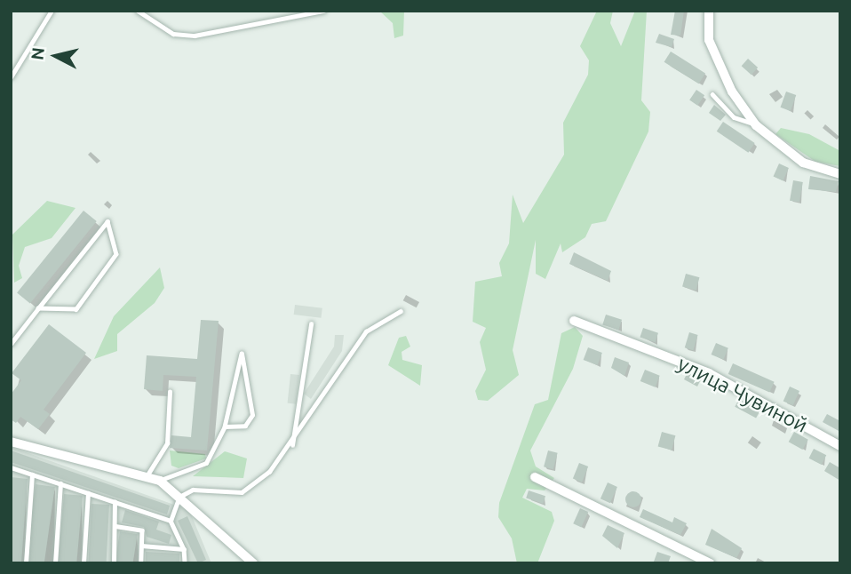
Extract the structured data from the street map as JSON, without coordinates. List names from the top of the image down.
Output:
{
  "streets": {
    "street": ["улица Чувиной"]
  },
  "north": "left"
}
